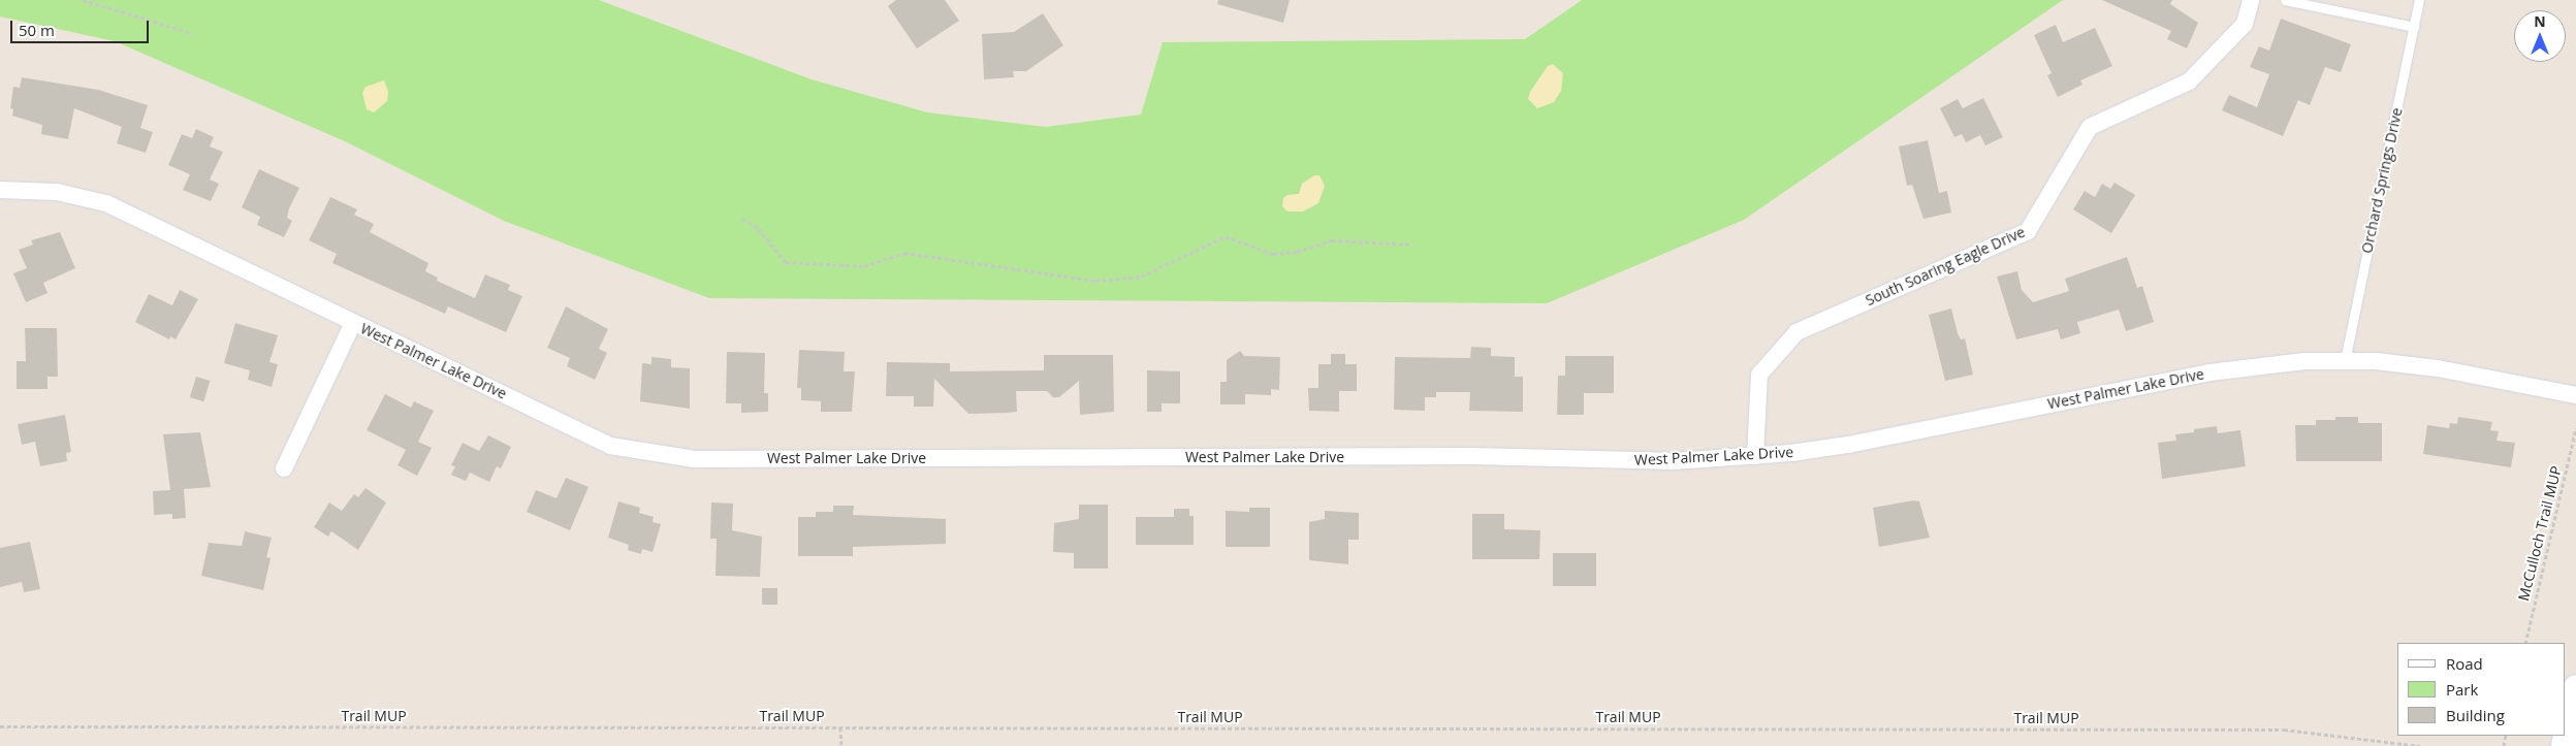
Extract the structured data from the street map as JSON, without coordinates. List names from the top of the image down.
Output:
{
  "streets": {
    "street": ["South Soaring Eagle Drive", "West Palmer Lake Drive"],
    "lane": ["Orchard Springs Drive"],
    "path": ["McCulloch Trail MUP", "Trail MUP"]
  },
  "crossings": [
    ["Orchard Springs Drive", "West Palmer Lake Drive"],
    ["South Soaring Eagle Drive", "West Palmer Lake Drive"]
  ],
  "legend": ["Road", "Park", "Building"],
  "scale_bar": "50 m",
  "north": "top"
}
